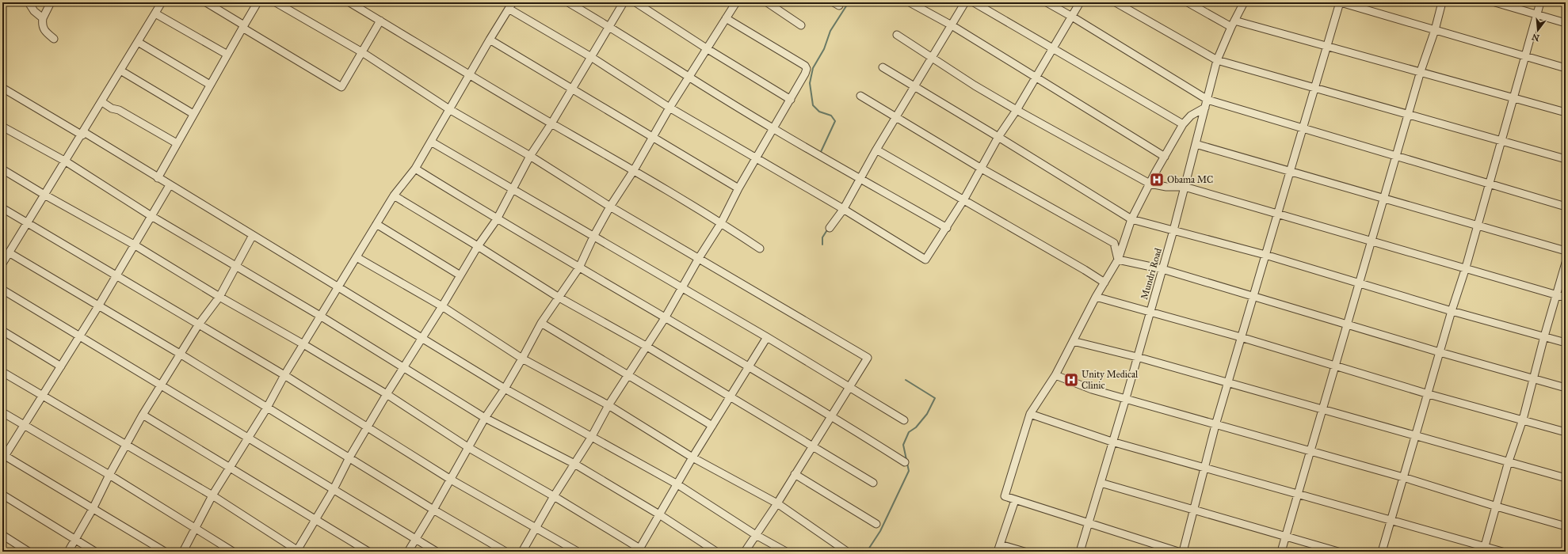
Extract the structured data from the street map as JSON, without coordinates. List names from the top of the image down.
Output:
{
  "streets": {
    "street": ["Mundri Road"]
  },
  "places": {
    "hospital": ["Obama MC", "Unity Medical Clinic"]
  },
  "north": "bottom"
}
